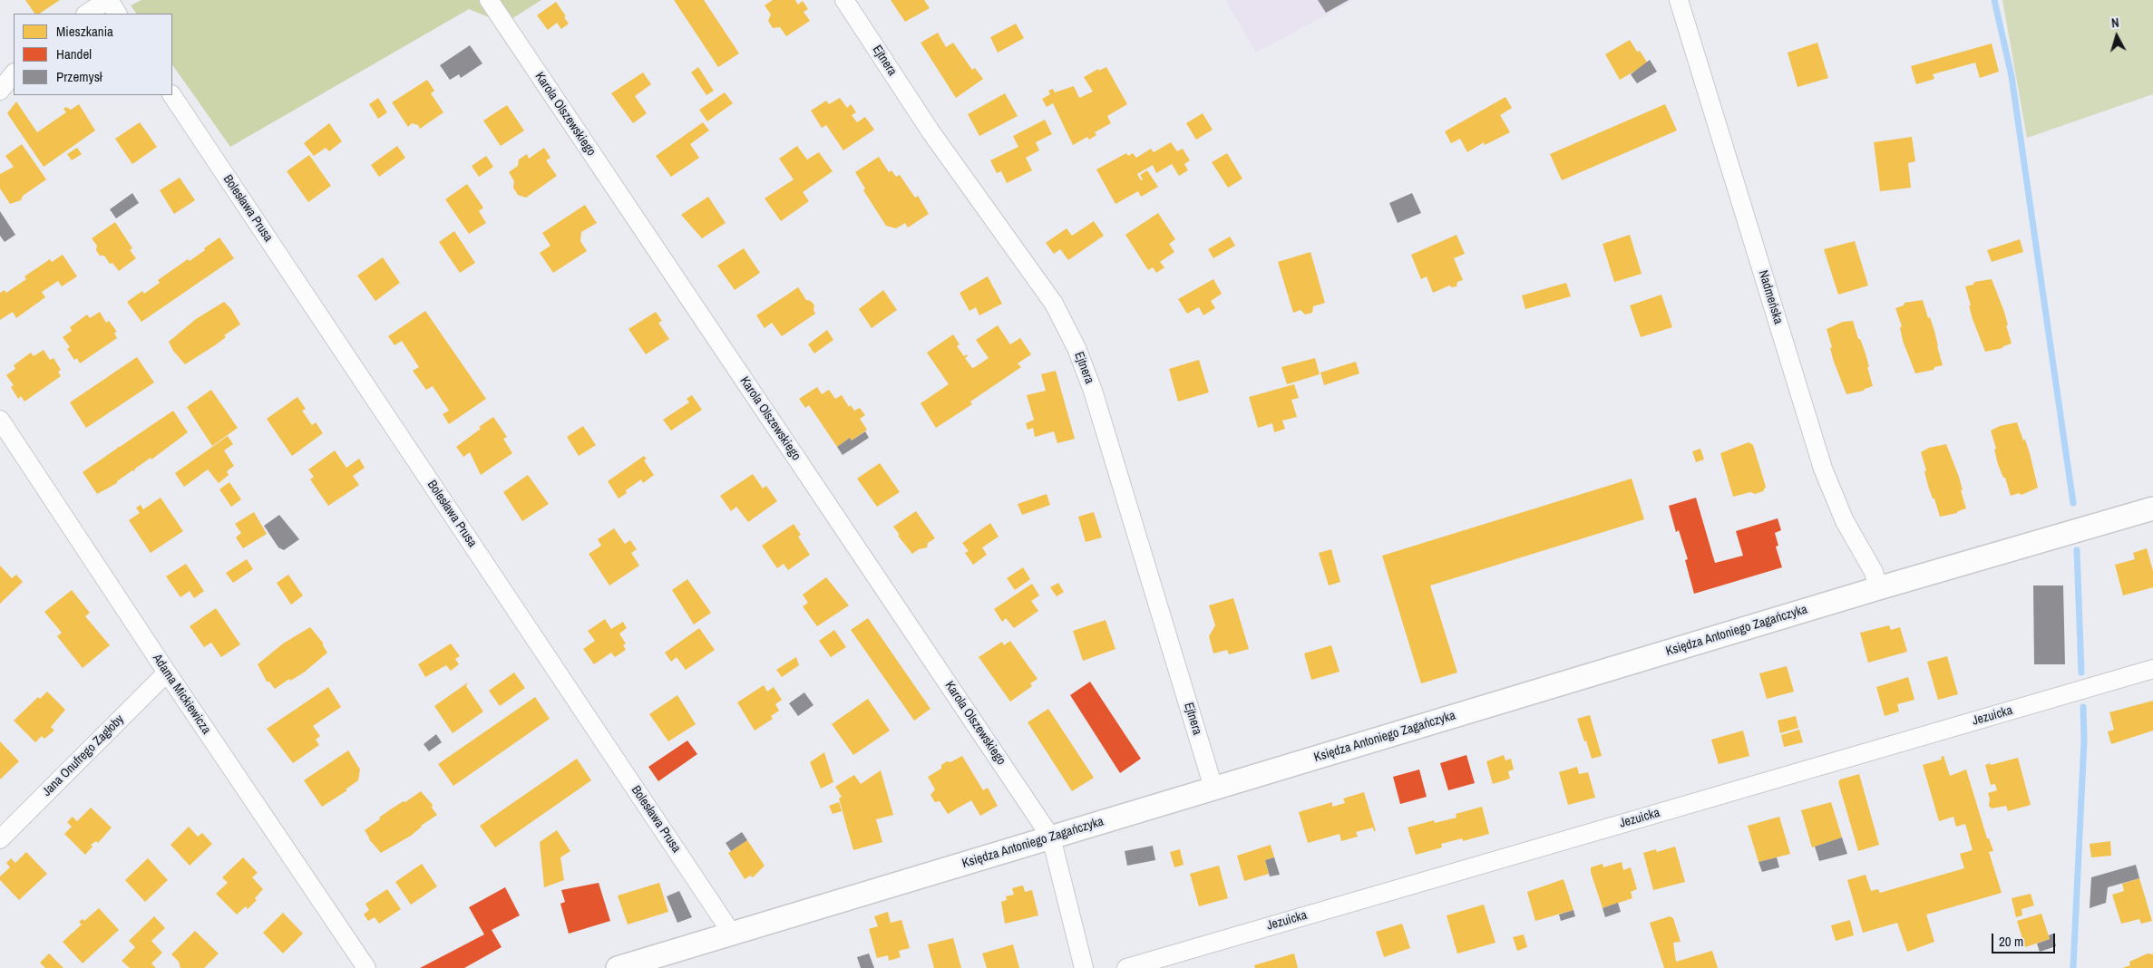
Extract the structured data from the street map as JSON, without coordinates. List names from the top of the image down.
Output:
{
  "streets": {
    "street": [
      "Ejtnera",
      "Karola Olszewskiego",
      "Bolesława Prusa",
      "Nadmeńska",
      "Księdza Antoniego Zagańczyka",
      "Adama Mickiewicza",
      "Jezuicka",
      "Jana Onufrego Zagłoby"
    ]
  },
  "crossings": [
    ["Ejtnera", "Księdza Antoniego Zagańczyka"],
    ["Karola Olszewskiego", "Księdza Antoniego Zagańczyka"],
    ["Bolesława Prusa", "Księdza Antoniego Zagańczyka"],
    ["Nadmeńska", "Księdza Antoniego Zagańczyka"],
    ["Adama Mickiewicza", "Jana Onufrego Zagłoby"]
  ],
  "legend": ["Mieszkania", "Handel", "Przemysł"],
  "scale_bar": "20 m",
  "north": "top"
}
